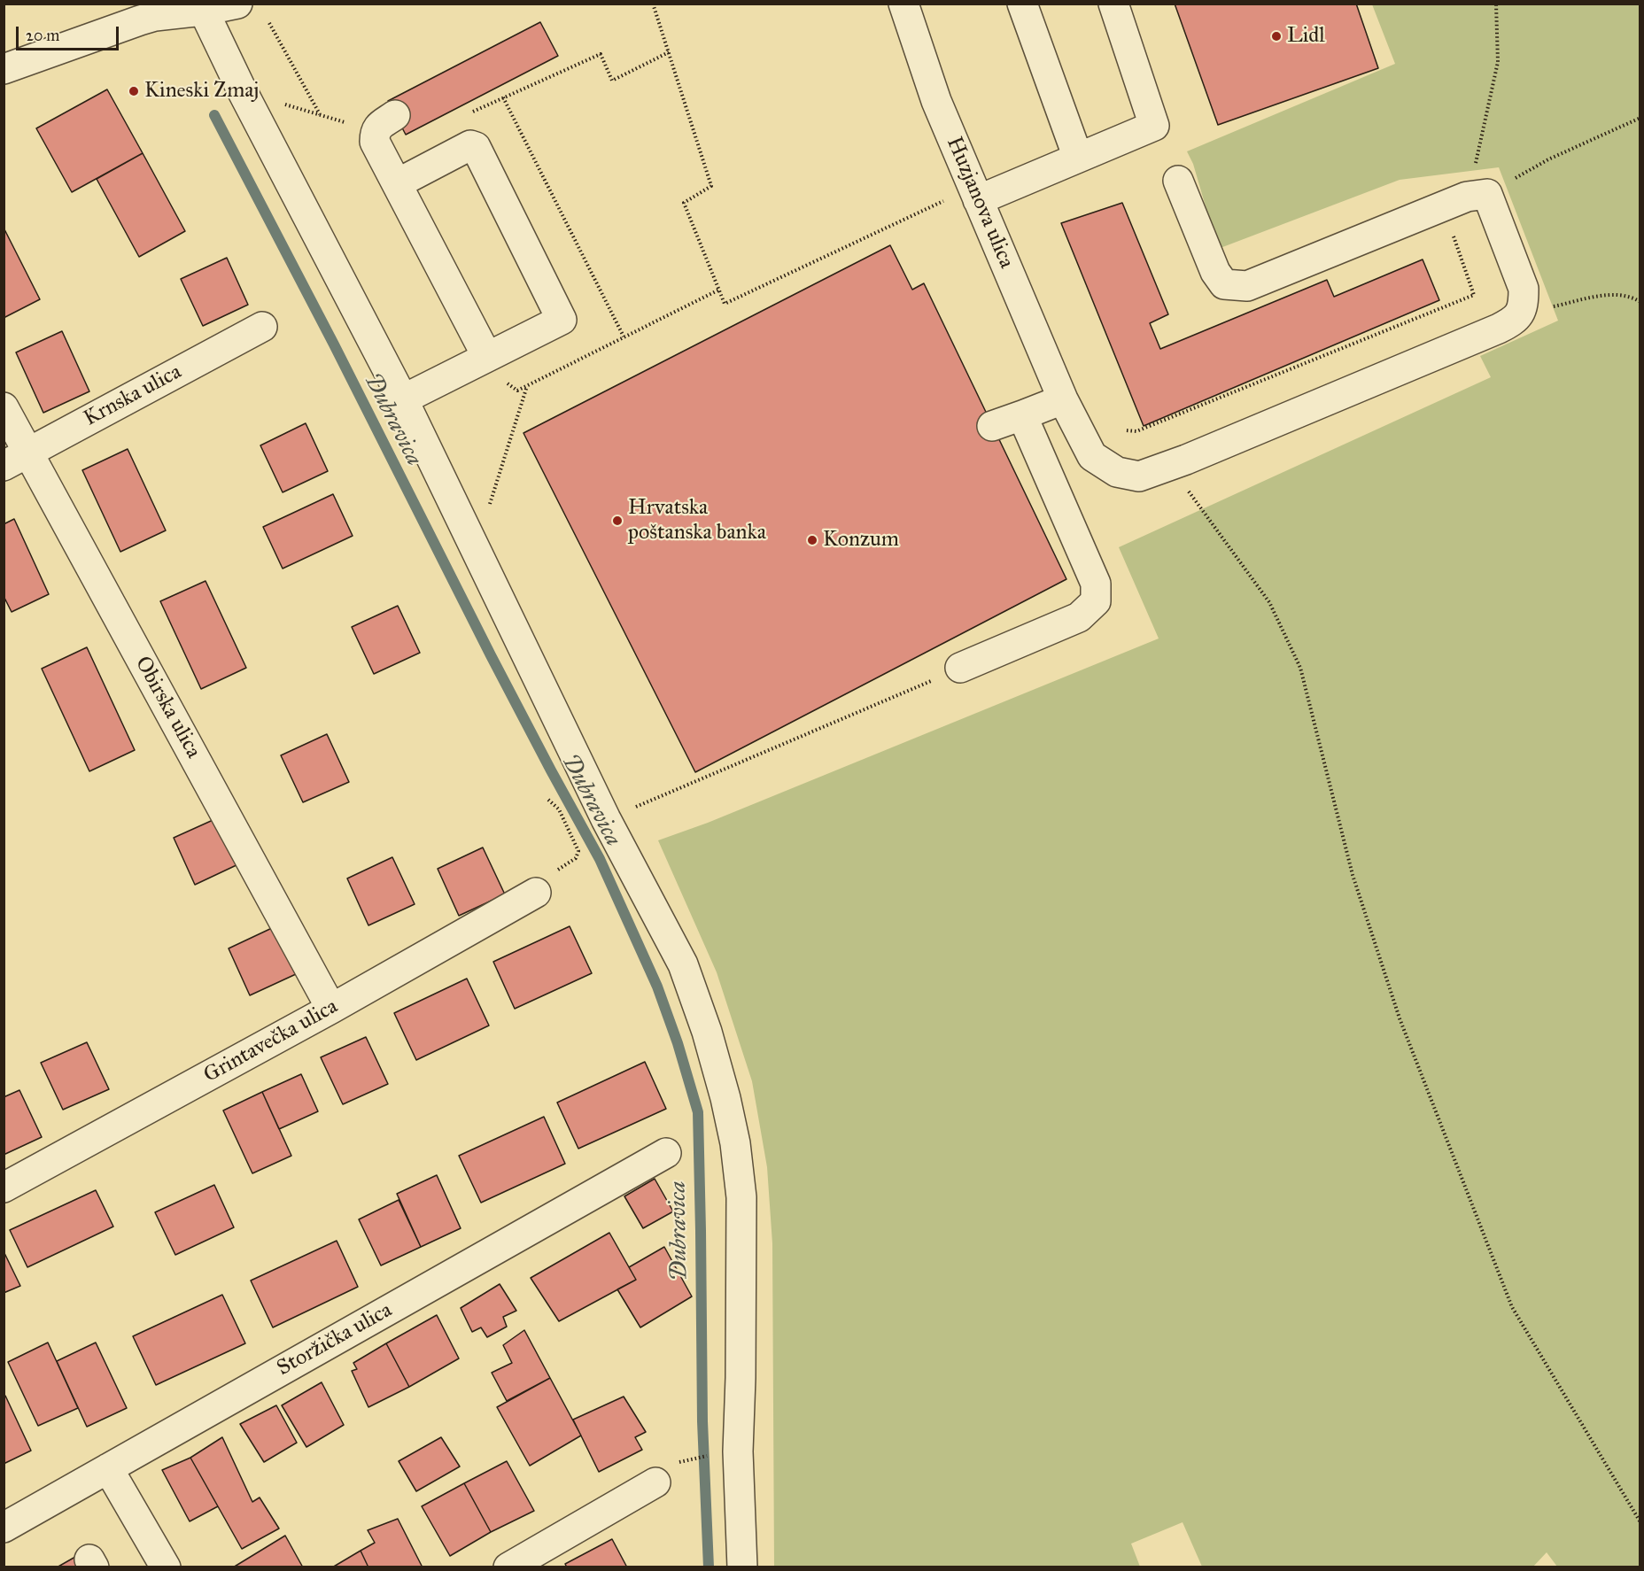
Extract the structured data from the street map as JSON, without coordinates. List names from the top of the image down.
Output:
{
  "streets": {
    "street": [
      "Huzjanova ulica",
      "Krnska ulica",
      "Obirska ulica",
      "Grintavečka ulica",
      "Storžička ulica"
    ]
  },
  "crossings": [
    ["Krnska ulica", "Obirska ulica"],
    ["Obirska ulica", "Grintavečka ulica"]
  ],
  "water": ["Dubravica"],
  "places": [
    "Lidl",
    "Kineski Zmaj",
    "Hrvatska poštanska banka",
    "Konzum"
  ],
  "scale_bar": "20 m"
}
